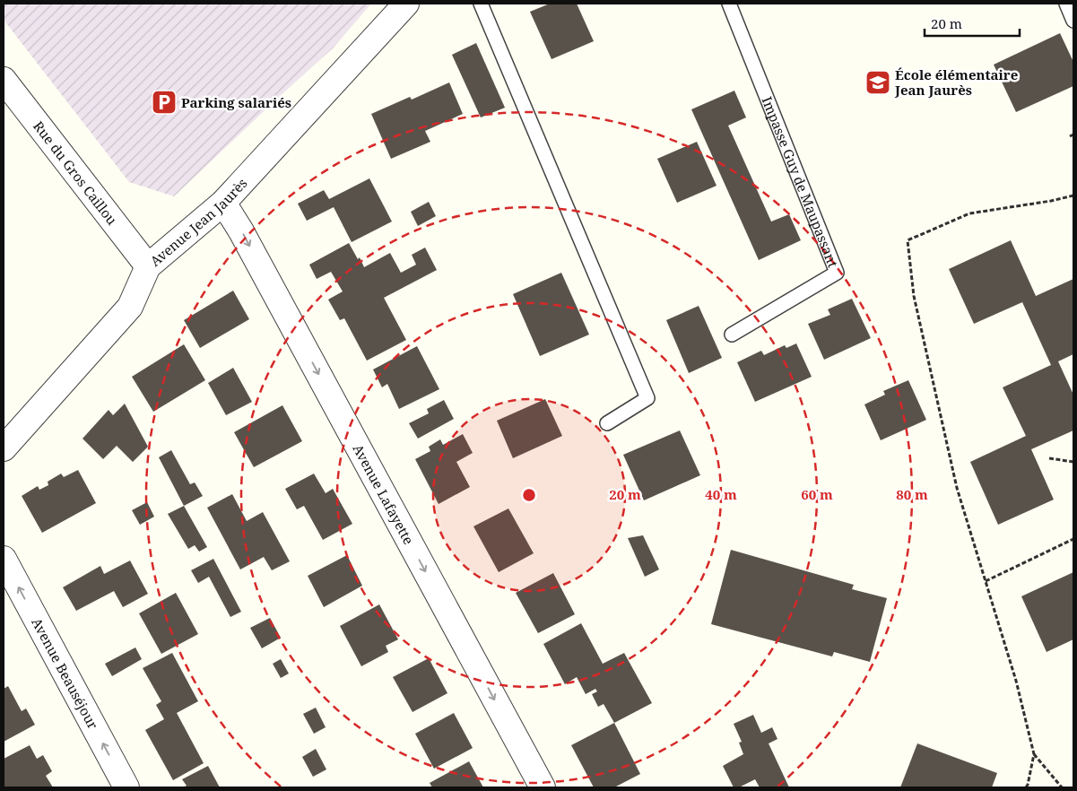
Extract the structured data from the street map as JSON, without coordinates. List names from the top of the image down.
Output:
{
  "streets": {
    "street": [
      "Rue du Gros Caillou",
      "Avenue Jean Jaurès",
      "Avenue Lafayette",
      "Avenue Beauséjour"
    ],
    "lane": ["Impasse Guy de Maupassant"]
  },
  "crossings": [
    ["Rue du Gros Caillou", "Avenue Jean Jaurès"],
    ["Avenue Jean Jaurès", "Avenue Lafayette"]
  ],
  "one_way": ["Avenue Lafayette", "Avenue Beauséjour"],
  "places": {
    "school or university": ["École élémentaire Jean Jaurès"],
    "parking": ["Parking salariés"]
  },
  "scale_bar": "20 m",
  "rings": [
    "20 m",
    "40 m",
    "60 m",
    "80 m"
  ]
}
